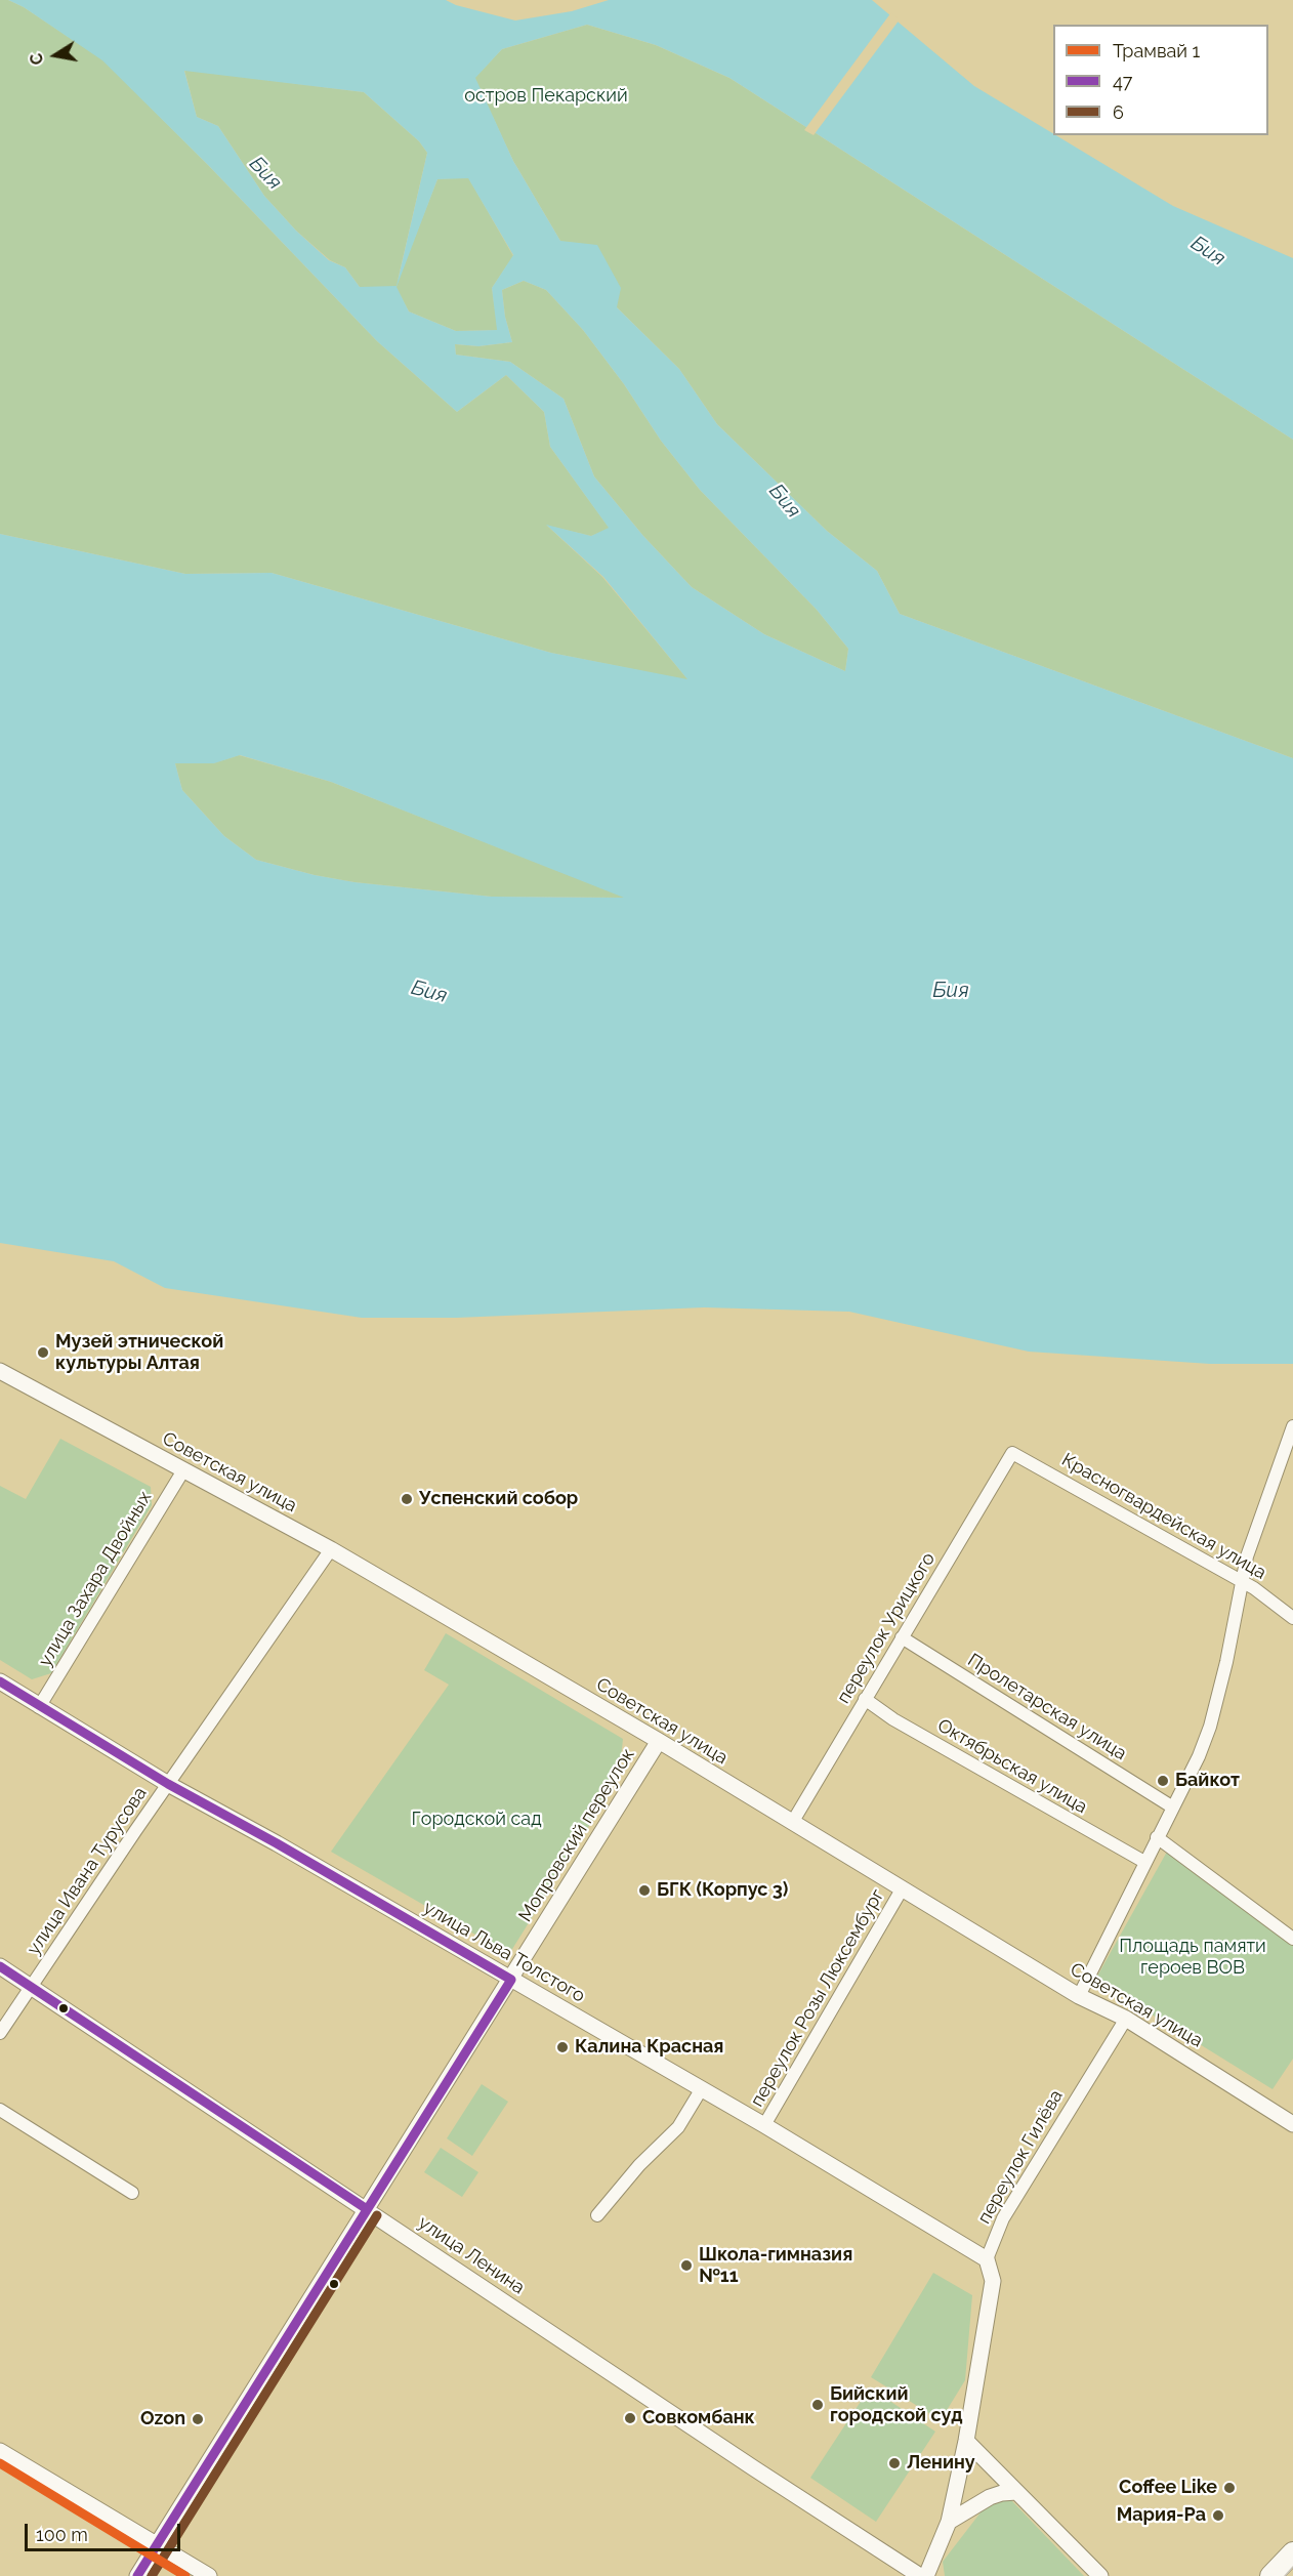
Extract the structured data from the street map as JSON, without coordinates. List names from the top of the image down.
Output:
{
  "streets": {
    "street": [
      "Советская улица",
      "Красногвардейская улица",
      "улица Захара Двойных",
      "переулок Урицкого",
      "Пролетарская улица",
      "Октябрьская улица",
      "Мопровский переулок",
      "улица Ивана Турусова",
      "улица Льва Толстого",
      "переулок Розы Люксембург",
      "переулок Гилёва",
      "улица Ленина"
    ]
  },
  "crossings": [
    ["Советская улица", "улица Захара Двойных"],
    ["Советская улица", "переулок Урицкого"],
    ["Советская улица", "Мопровский переулок"],
    ["Советская улица", "улица Ивана Турусова"],
    ["Советская улица", "переулок Розы Люксембург"],
    ["Советская улица", "переулок Гилёва"],
    ["Красногвардейская улица", "переулок Урицкого"],
    ["улица Захара Двойных", "улица Льва Толстого"],
    ["переулок Урицкого", "Пролетарская улица"],
    ["переулок Урицкого", "Октябрьская улица"],
    ["Мопровский переулок", "улица Льва Толстого"],
    ["Мопровский переулок", "улица Ленина"],
    ["улица Ивана Турусова", "улица Льва Толстого"],
    ["улица Ивана Турусова", "улица Ленина"],
    ["улица Льва Толстого", "переулок Розы Люксембург"],
    ["улица Льва Толстого", "переулок Гилёва"]
  ],
  "water": ["Бия"],
  "parks": ["остров Пекарский", "Городской сад", "Площадь памяти героев ВОВ"],
  "places": [
    "Музей этнической культуры Алтая",
    "Успенский собор",
    "Байкот",
    "БГК (Корпус 3)",
    "Калина Красная",
    "Школа-гимназия №11",
    "Бийский городской суд",
    "Совкомбанк",
    "Ozon",
    "Ленину",
    "Coffee Like",
    "Мария-Ра"
  ],
  "lines": ["transit line 47", "transit line 6", "tram line 1"],
  "legend": ["Трамвай 1", "47", "6"],
  "scale_bar": "100 m",
  "north": "left"
}
